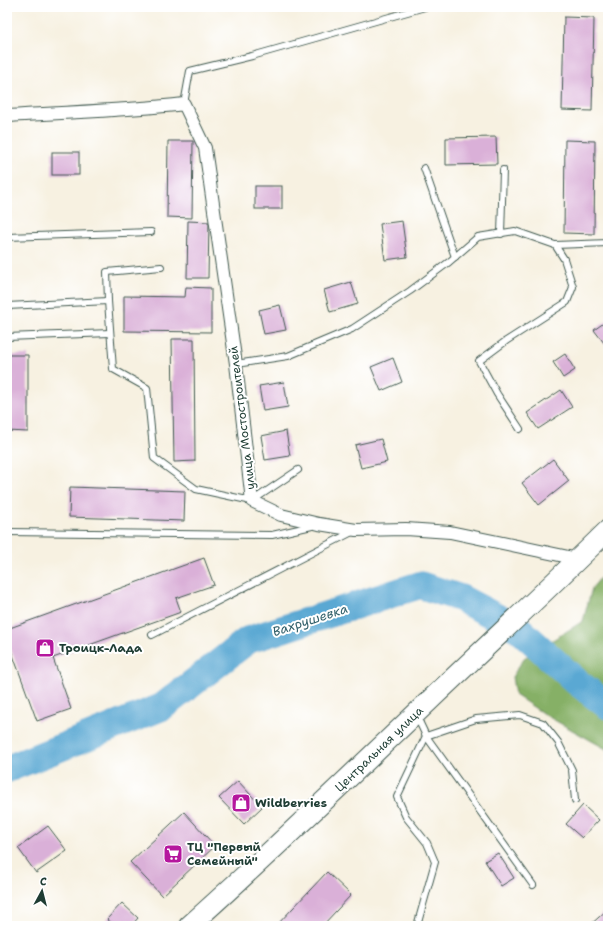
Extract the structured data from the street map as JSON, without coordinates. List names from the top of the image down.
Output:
{
  "streets": {
    "highway": ["Центральная улица"],
    "street": ["улица Мостостроителей"]
  },
  "crossings": [
    ["улица Мостостроителей", "Центральная улица"]
  ],
  "water": ["Вахрушевка"],
  "places": {
    "shop": ["Троицк-Лада", "Wildberries"],
    "supermarket": ["ТЦ \"Первый Семейный\""]
  },
  "north": "top"
}
